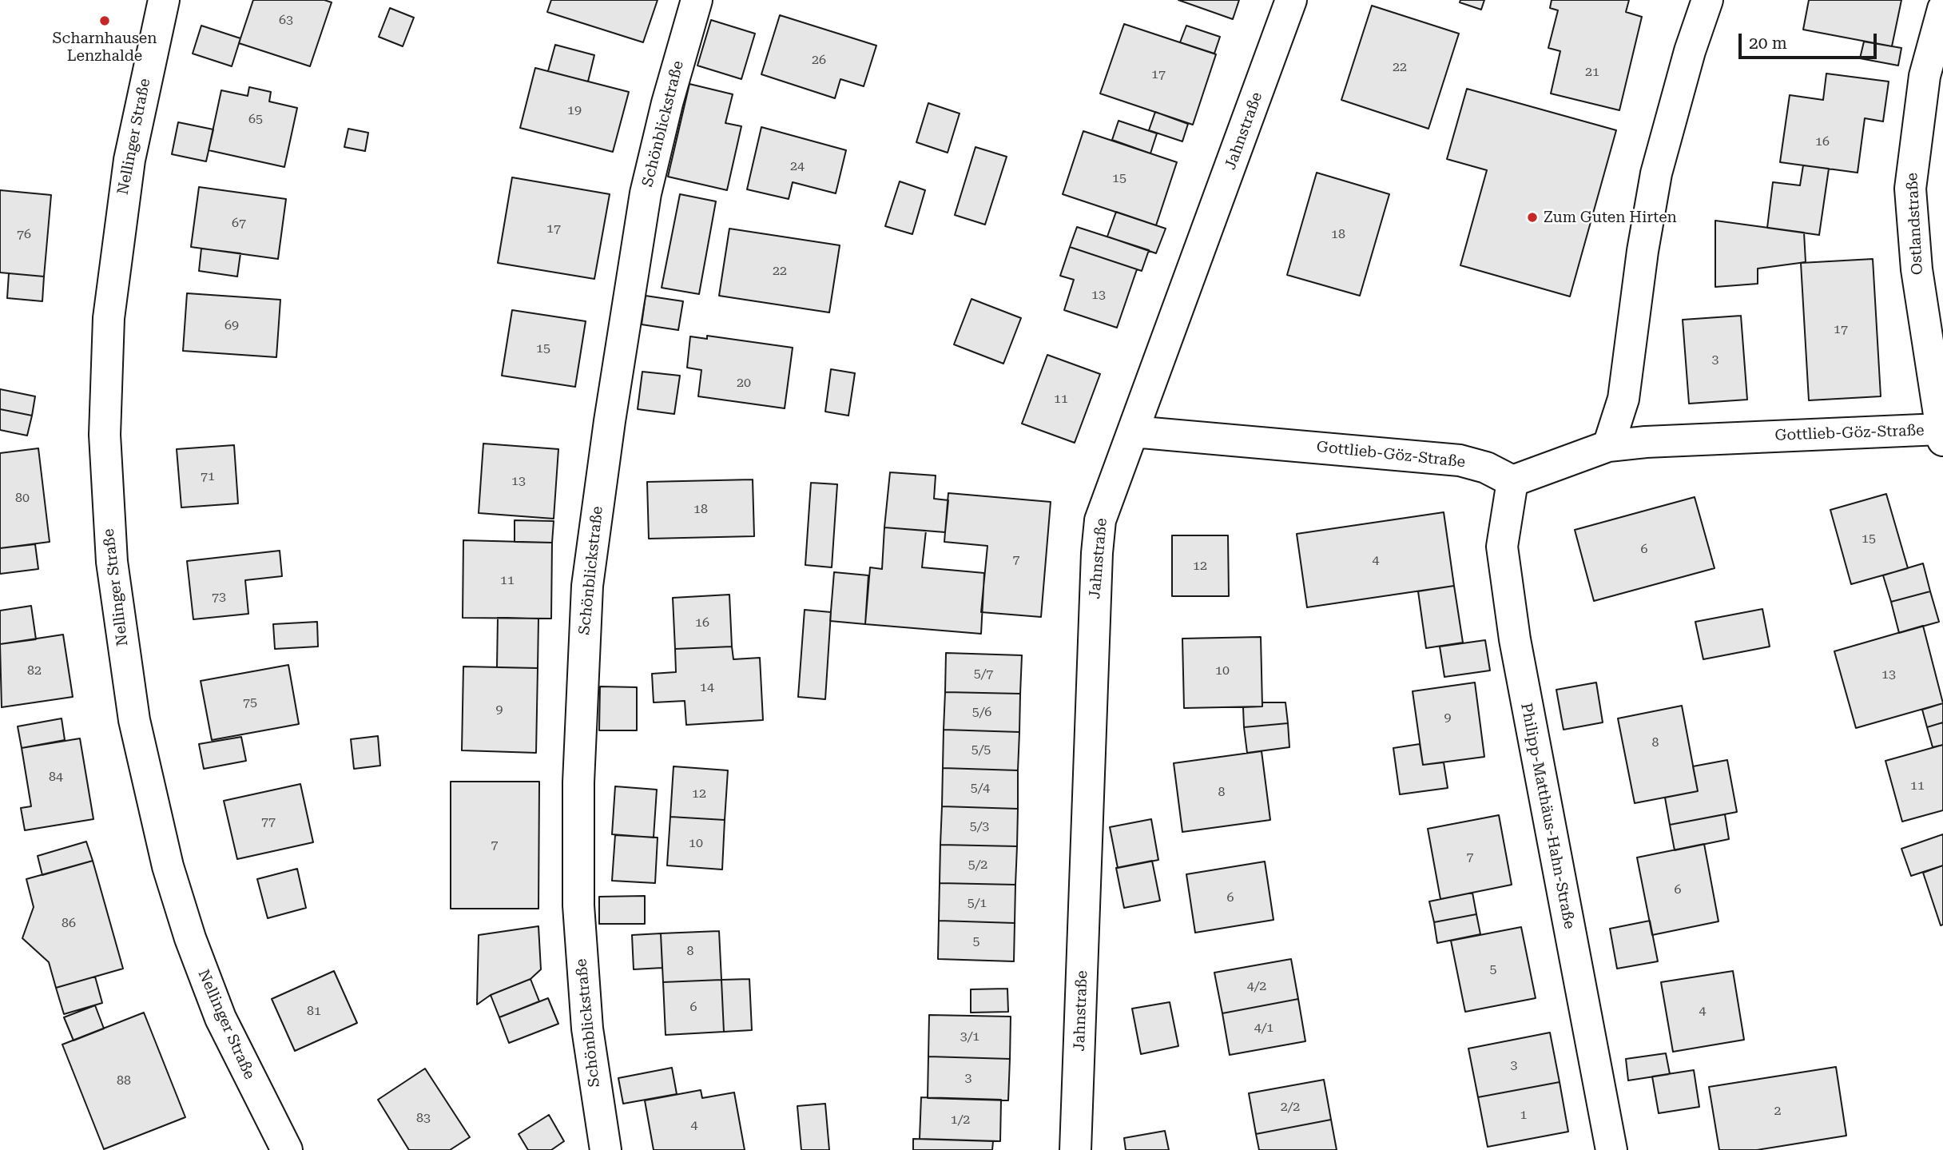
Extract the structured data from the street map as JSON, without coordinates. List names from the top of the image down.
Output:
{
  "streets": {
    "street": [
      "Schönblickstraße",
      "Jahnstraße",
      "Nellinger Straße",
      "Ostlandstraße",
      "Gottlieb-Göz-Straße",
      "Philipp-Matthäus-Hahn-Straße"
    ]
  },
  "crossings": [
    ["Jahnstraße", "Gottlieb-Göz-Straße"],
    ["Ostlandstraße", "Gottlieb-Göz-Straße"],
    ["Gottlieb-Göz-Straße", "Philipp-Matthäus-Hahn-Straße"]
  ],
  "places": ["Scharnhausen Lenzhalde", "Zum Guten Hirten"],
  "house_numbers": [
    "63",
    "26",
    "22",
    "21",
    "17",
    "19",
    "65",
    "16",
    "24",
    "15",
    "67",
    "17",
    "76",
    "18",
    "22",
    "13",
    "69",
    "17",
    "15",
    "3",
    "20",
    "11",
    "71",
    "13",
    "80",
    "18",
    "15",
    "6",
    "7",
    "4",
    "12",
    "11",
    "73",
    "16",
    "82",
    "10",
    "5/7",
    "13",
    "14",
    "75",
    "9",
    "5/6",
    "9",
    "8",
    "5/5",
    "84",
    "11",
    "5/4",
    "8",
    "12",
    "77",
    "5/3",
    "10",
    "7",
    "7",
    "5/2",
    "6",
    "6",
    "5/1",
    "86",
    "5",
    "8",
    "5",
    "4/2",
    "6",
    "81",
    "4",
    "4/1",
    "3/1",
    "3",
    "3",
    "88",
    "2/2",
    "2",
    "1",
    "83",
    "1/2",
    "4"
  ],
  "scale_bar": "20 m"
}
